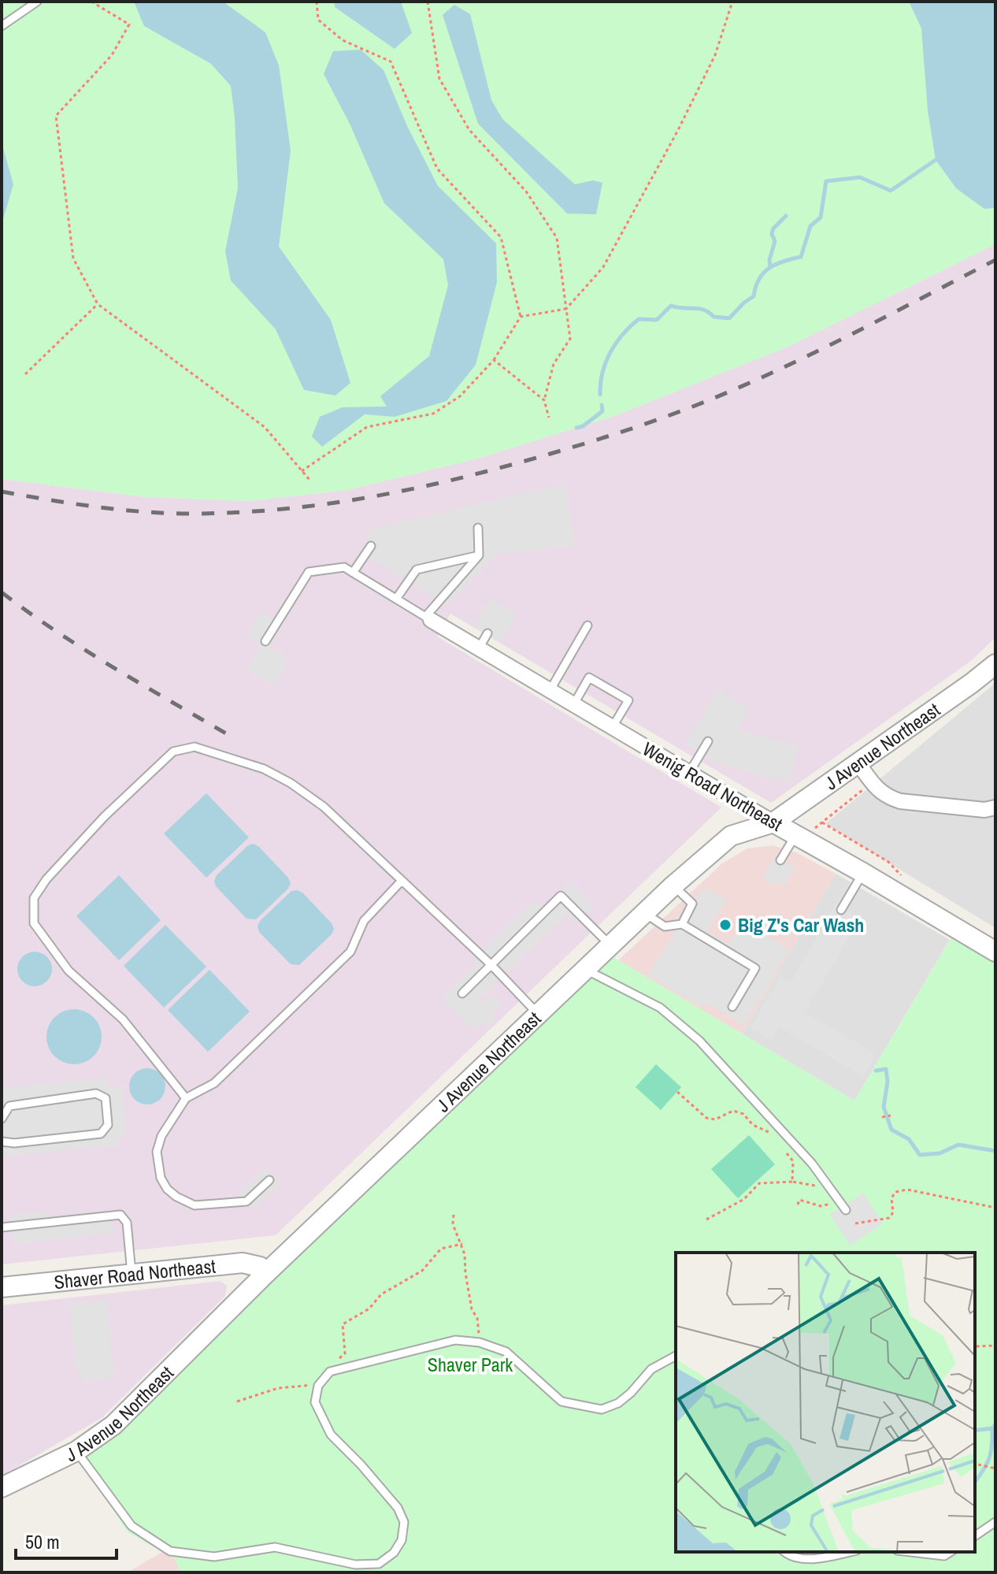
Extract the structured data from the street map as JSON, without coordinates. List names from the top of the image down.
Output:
{
  "streets": {
    "street": ["J Avenue Northeast", "Wenig Road Northeast", "Shaver Road Northeast"]
  },
  "crossings": [
    ["J Avenue Northeast", "Wenig Road Northeast"],
    ["J Avenue Northeast", "Shaver Road Northeast"]
  ],
  "parks": ["Shaver Park"],
  "places": ["Big Z's Car Wash"],
  "scale_bar": "50 m"
}
